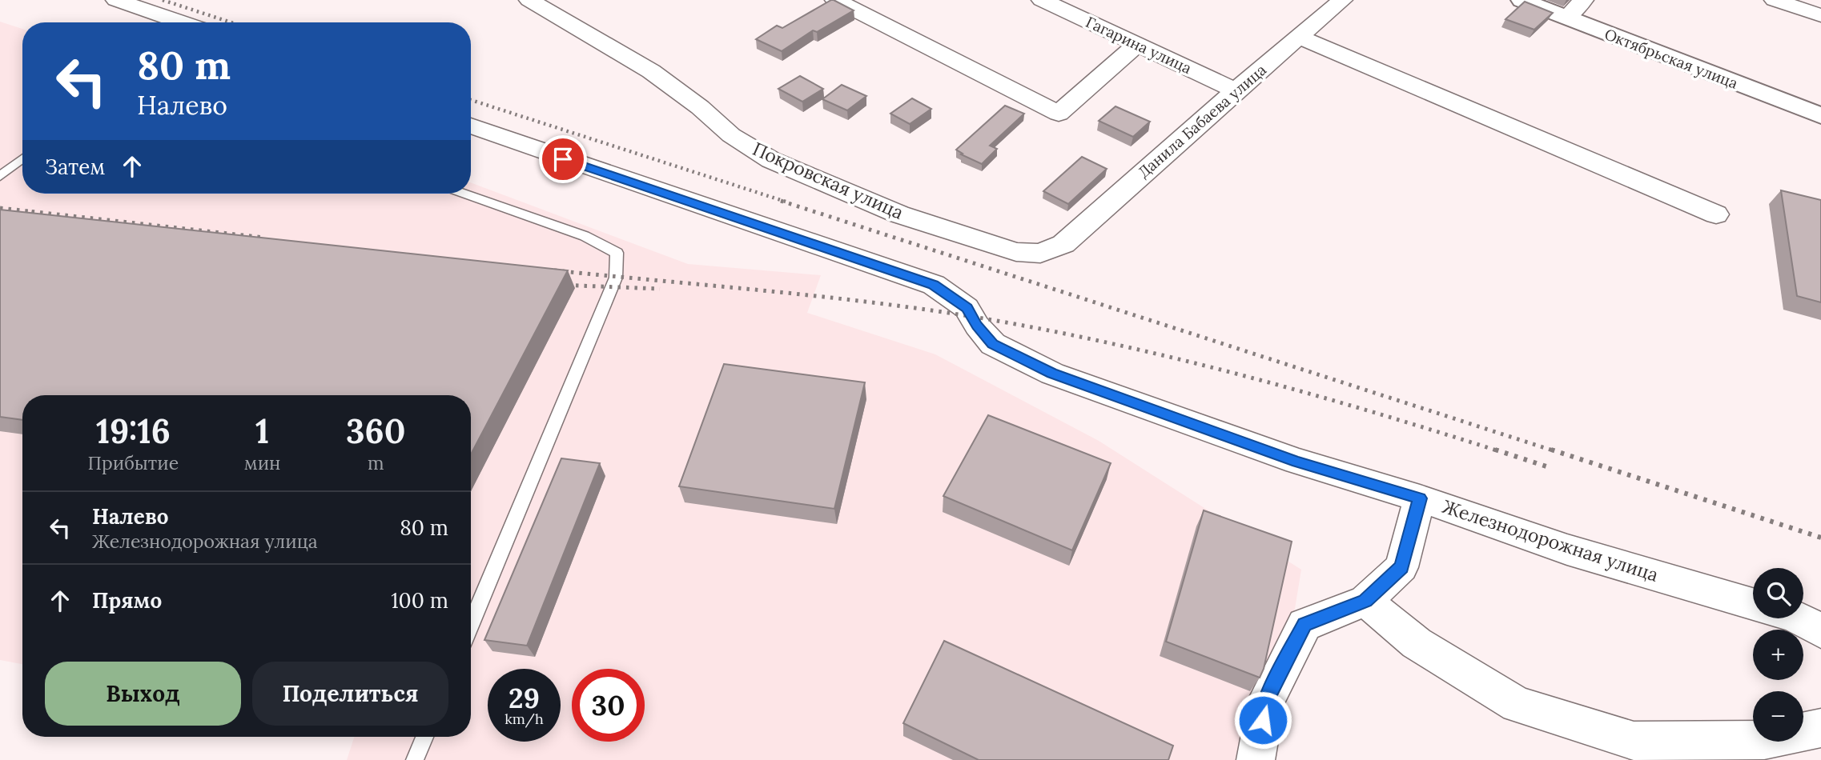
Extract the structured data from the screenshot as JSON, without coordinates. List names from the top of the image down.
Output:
{
  "streets": {
    "street": [
      "Гагарина улица",
      "Октябрьская улица",
      "Данила Бабаева улица",
      "Покровская улица",
      "Железнодорожная улица"
    ]
  },
  "crossings": [
    ["Гагарина улица", "Данила Бабаева улица"],
    ["Данила Бабаева улица", "Покровская улица"]
  ],
  "page": {
    "turn": ["80 m", "Налево"],
    "then": "Затем",
    "eta": [
      "19:16",
      "Прибытие",
      "1",
      "мин",
      "360",
      "m"
    ],
    "list": [
      {
        "name": "Налево",
        "note": "Железнодорожная улица",
        "value": "80 m"
      },
      {
        "name": "Прямо",
        "value": "100 m"
      }
    ],
    "map_buttons": ["+", "−"],
    "buttons": ["Выход", "Поделиться"],
    "speed": "29 km/h",
    "limit": "30"
  }
}
